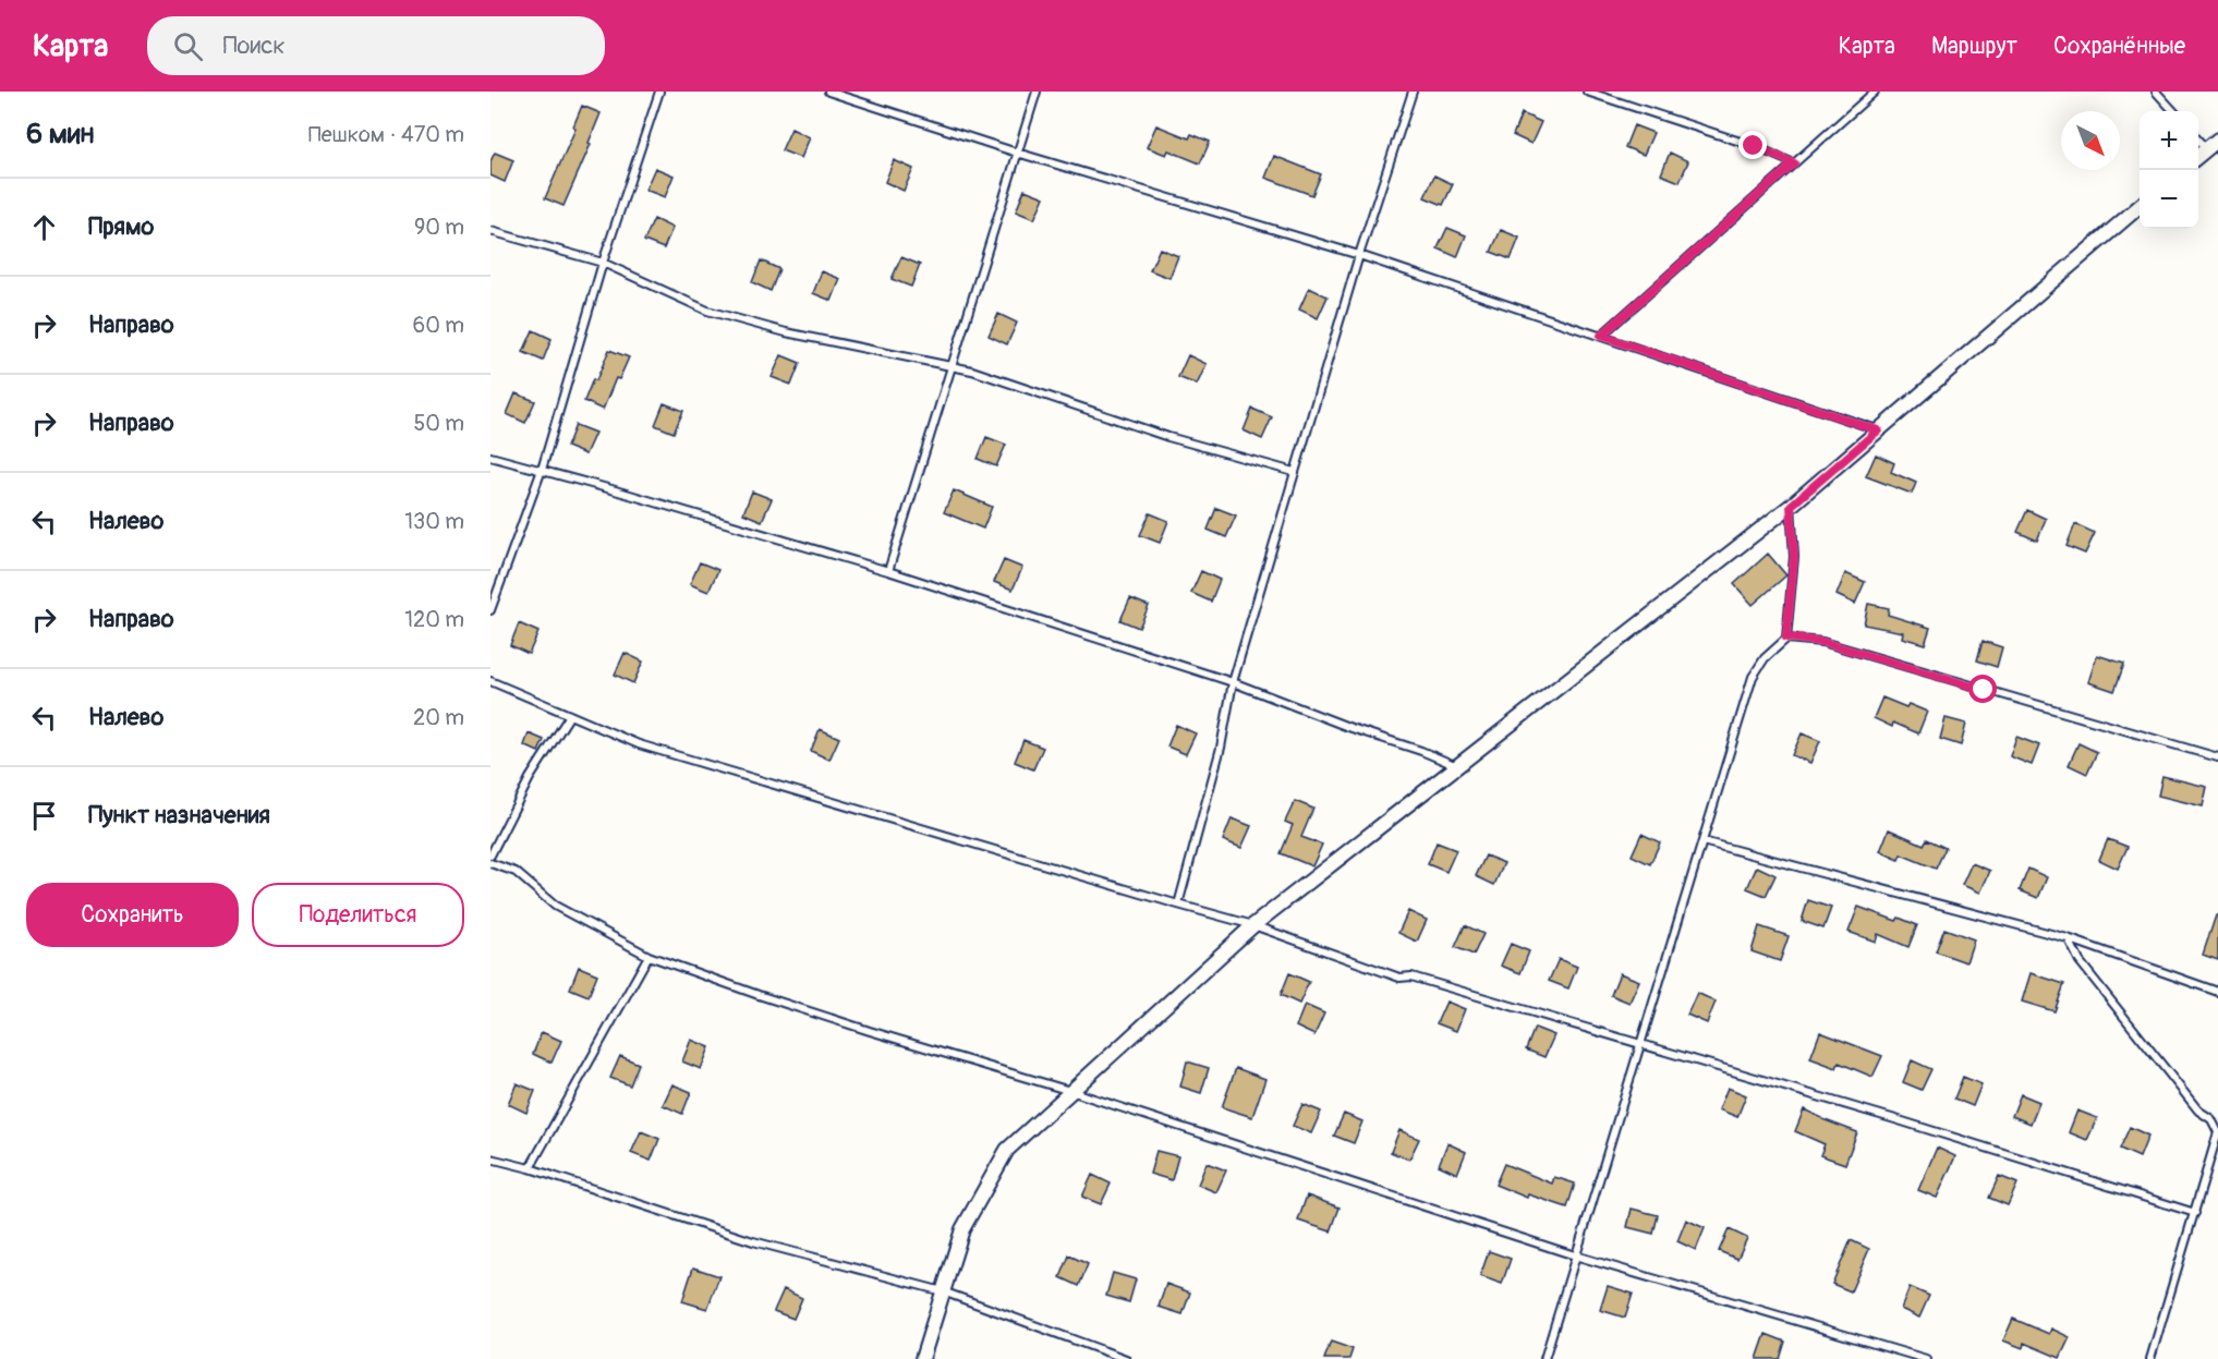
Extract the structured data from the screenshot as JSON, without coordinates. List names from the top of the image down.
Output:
{
  "north": "bottom right",
  "page": {
    "header": "Карта",
    "search": "Поиск",
    "nav": ["Карта", "Маршрут", "Сохранённые"],
    "heading": ["6 мин", "Пешком · 470 m"],
    "map_buttons": ["+", "−"],
    "list": [
      ["Прямо", "90 m"],
      ["Направо", "60 m"],
      ["Направо", "50 m"],
      ["Налево", "130 m"],
      ["Направо", "120 m"],
      ["Налево", "20 m"],
      "Пункт назначения"
    ],
    "buttons": ["Сохранить", "Поделиться"]
  }
}
